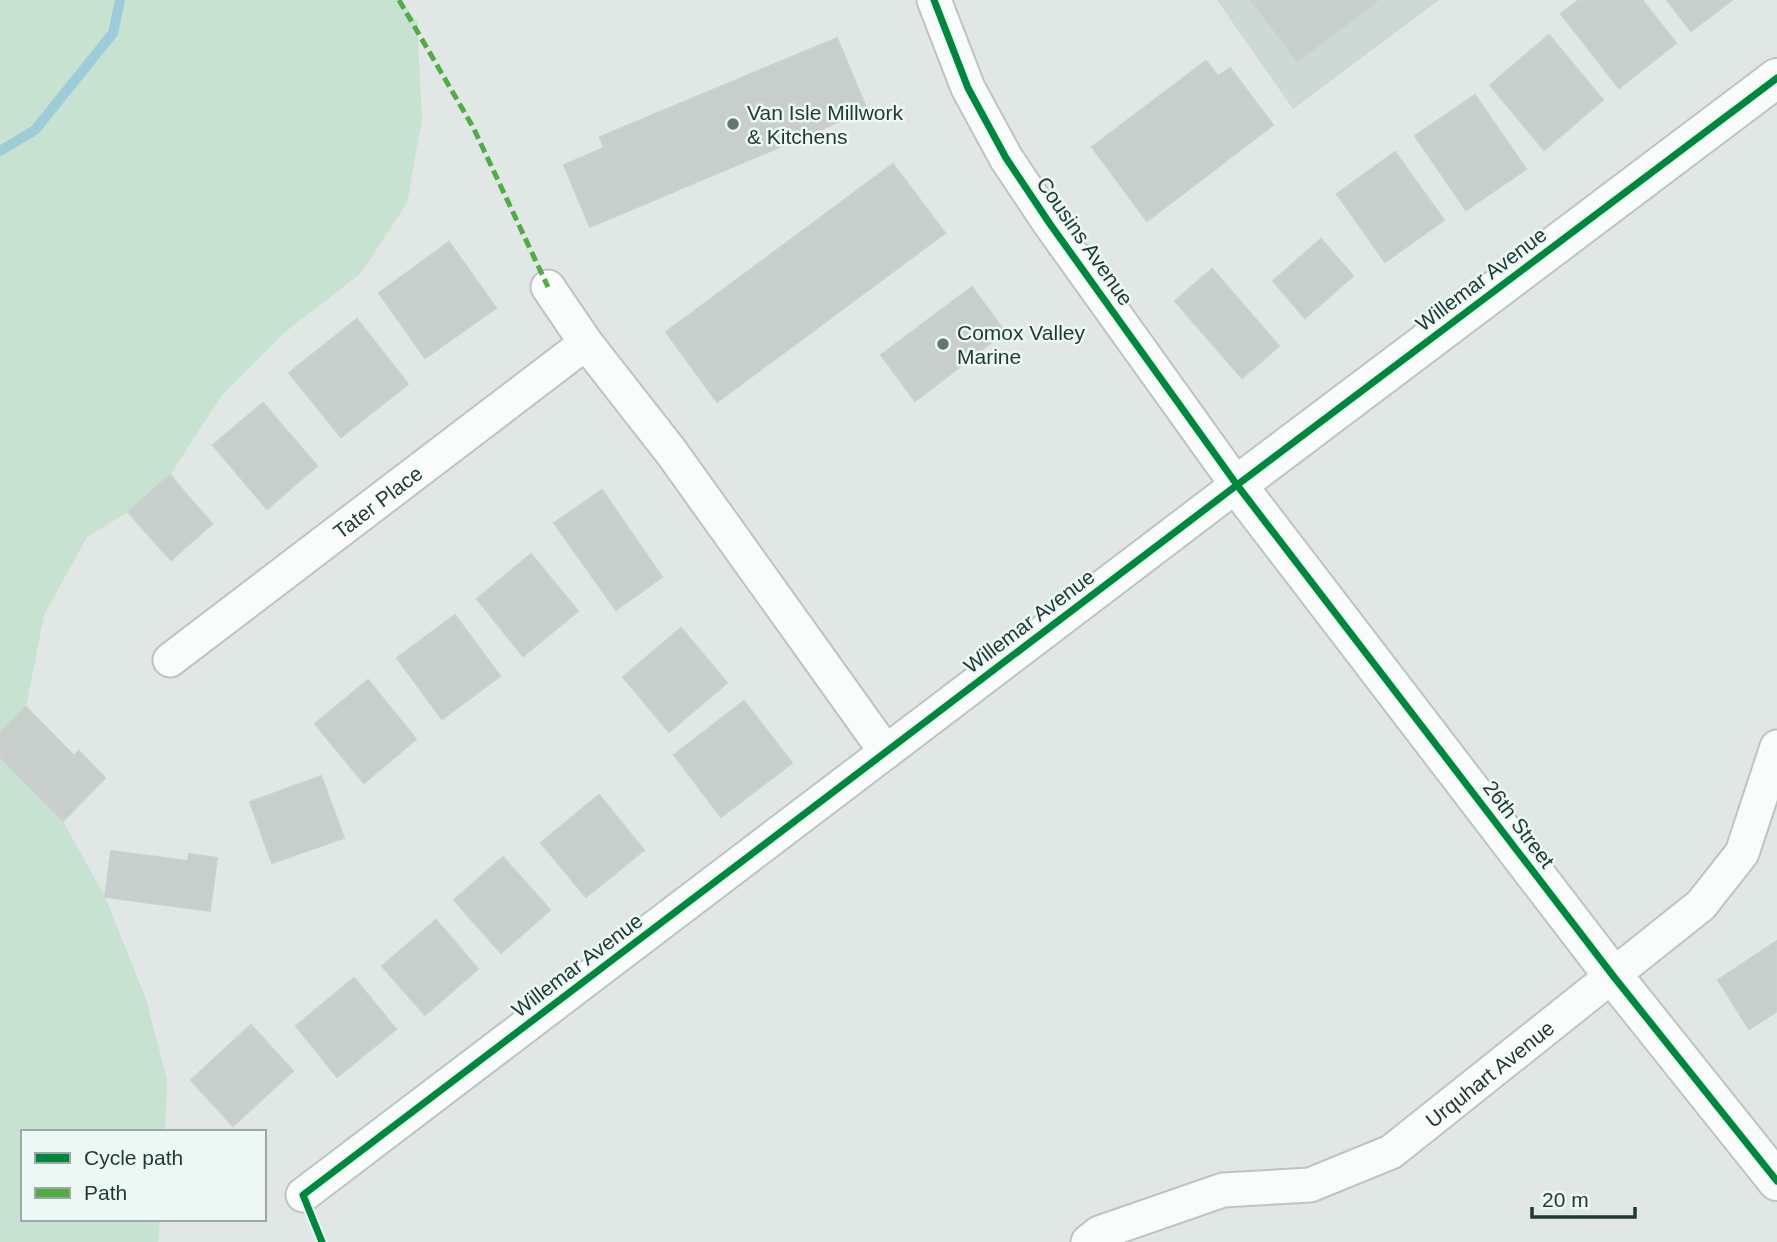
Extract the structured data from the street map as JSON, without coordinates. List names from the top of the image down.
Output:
{
  "streets": {
    "street": [
      "Cousins Avenue",
      "Willemar Avenue",
      "Tater Place",
      "26th Street",
      "Urquhart Avenue"
    ]
  },
  "crossings": [
    ["Cousins Avenue", "Willemar Avenue"],
    ["Cousins Avenue", "26th Street"],
    ["Willemar Avenue", "26th Street"],
    ["26th Street", "Urquhart Avenue"]
  ],
  "places": ["Van Isle Millwork & Kitchens", "Comox Valley Marine"],
  "legend": ["Cycle path", "Path"],
  "scale_bar": "20 m"
}
